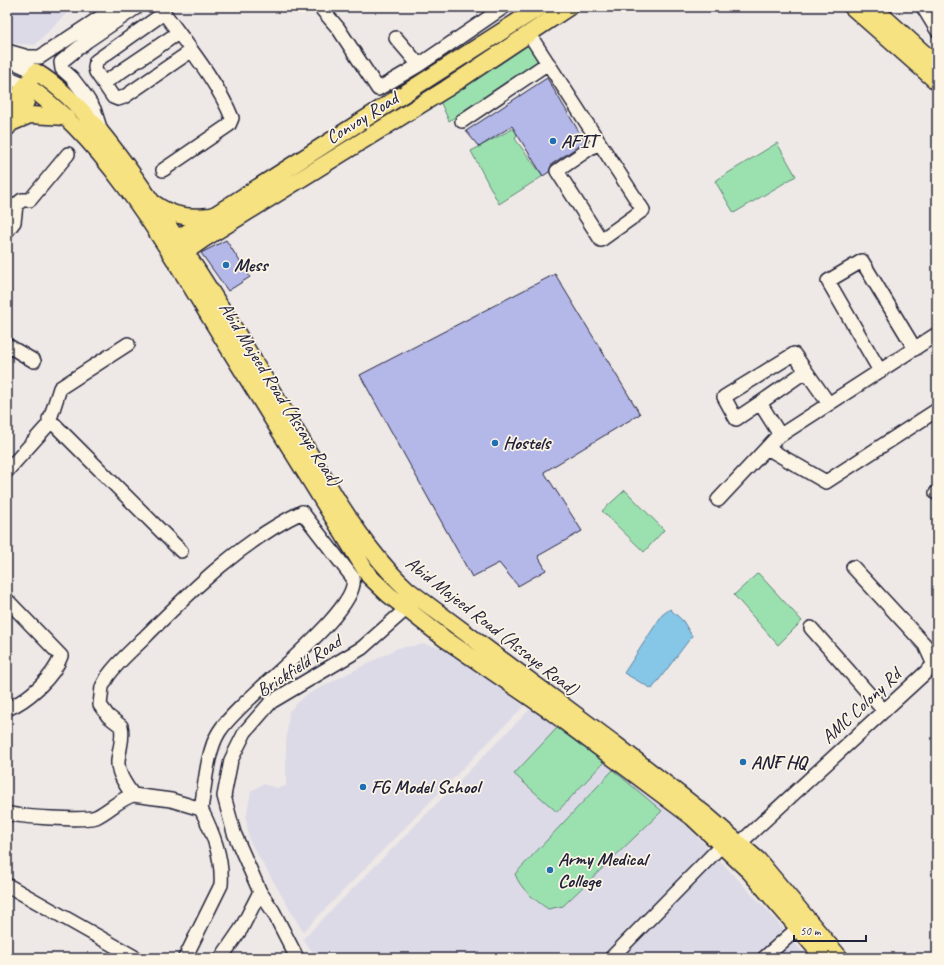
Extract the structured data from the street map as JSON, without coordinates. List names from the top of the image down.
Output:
{
  "streets": {
    "main road": ["Convoy Road", "Abid Majeed Road (Assaye Road)"],
    "street": ["Brickfield Road", "AMC Colony Rd"]
  },
  "crossings": [
    ["Convoy Road", "Abid Majeed Road (Assaye Road)"],
    ["Abid Majeed Road (Assaye Road)", "Brickfield Road"],
    ["Abid Majeed Road (Assaye Road)", "AMC Colony Rd"]
  ],
  "places": [
    "AFIT",
    "Mess",
    "Hostels",
    "ANF HQ",
    "FG Model School",
    "Army Medical College"
  ],
  "scale_bar": "50 m"
}
